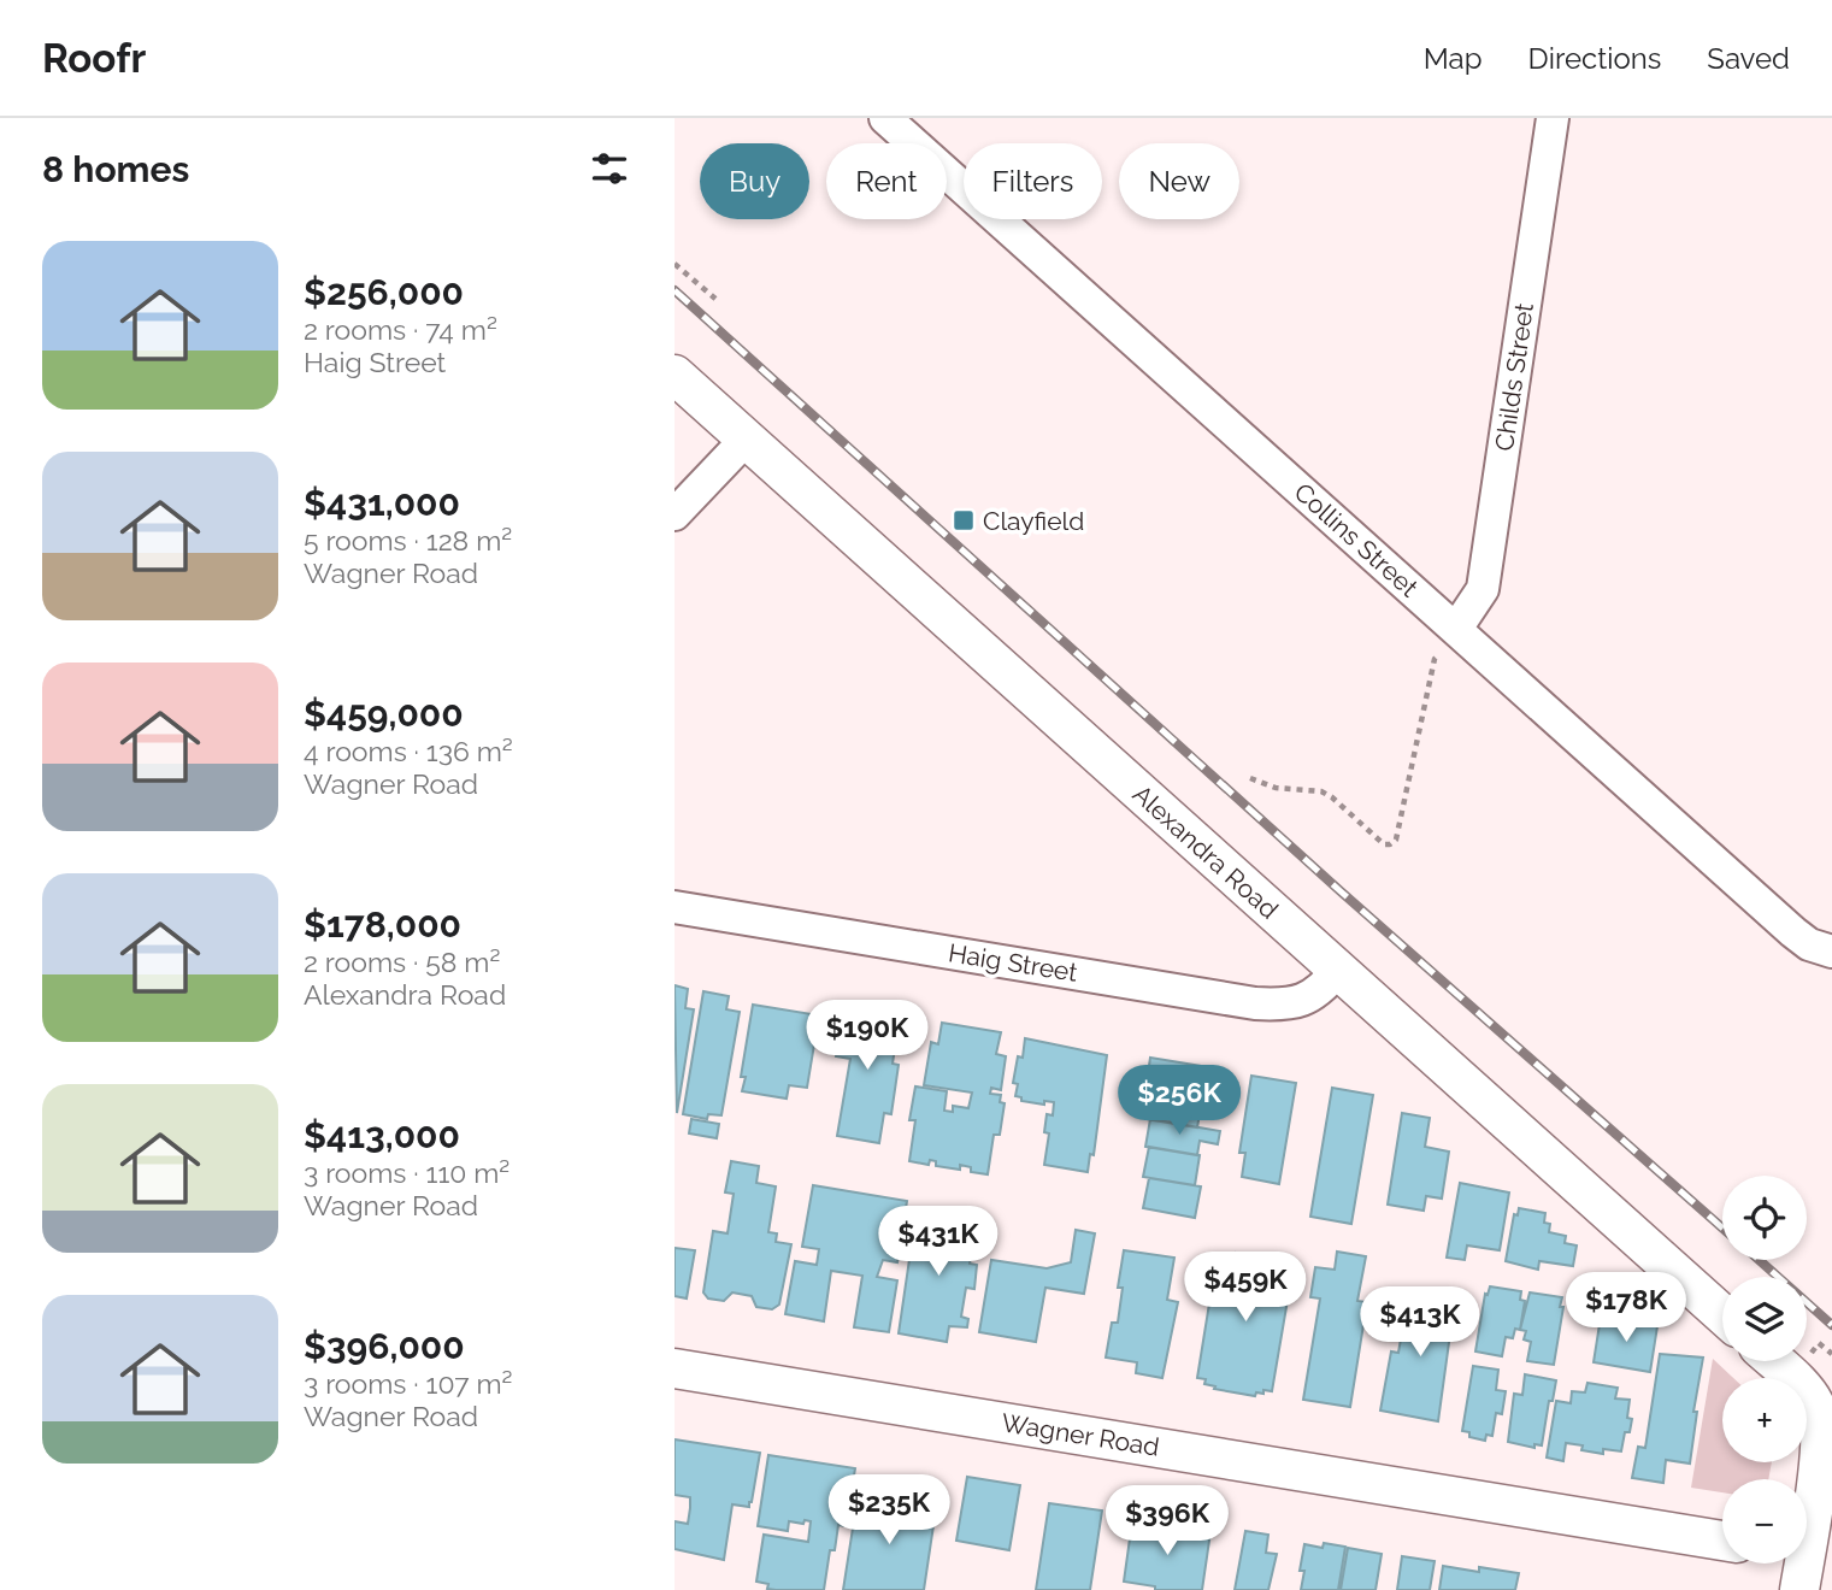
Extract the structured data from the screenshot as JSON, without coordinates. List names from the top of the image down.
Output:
{
  "streets": {
    "street": [
      "Childs Street",
      "Collins Street",
      "Alexandra Road",
      "Haig Street",
      "Wagner Road"
    ]
  },
  "crossings": [
    ["Childs Street", "Collins Street"],
    ["Alexandra Road", "Haig Street"]
  ],
  "places": {
    "transit": ["Clayfield"]
  },
  "page": {
    "header": "Roofr",
    "nav": ["Map", "Directions", "Saved"],
    "heading": "8 homes",
    "chip": [
      "Buy",
      "Rent",
      "Filters",
      "New"
    ],
    "list": [
      {
        "name": "$256,000",
        "note": "2 rooms · 74 m² · Haig Street"
      },
      {
        "name": "$431,000",
        "note": "5 rooms · 128 m² · Wagner Road"
      },
      {
        "name": "$459,000",
        "note": "4 rooms · 136 m² · Wagner Road"
      },
      {
        "name": "$178,000",
        "note": "2 rooms · 58 m² · Alexandra Road"
      },
      {
        "name": "$413,000",
        "note": "3 rooms · 110 m² · Wagner Road"
      },
      {
        "name": "$396,000",
        "note": "3 rooms · 107 m² · Wagner Road"
      }
    ],
    "price": [
      "$190K",
      "$256K",
      "$431K",
      "$459K",
      "$178K",
      "$413K",
      "$235K",
      "$396K"
    ],
    "map_buttons": ["+", "−"]
  }
}
